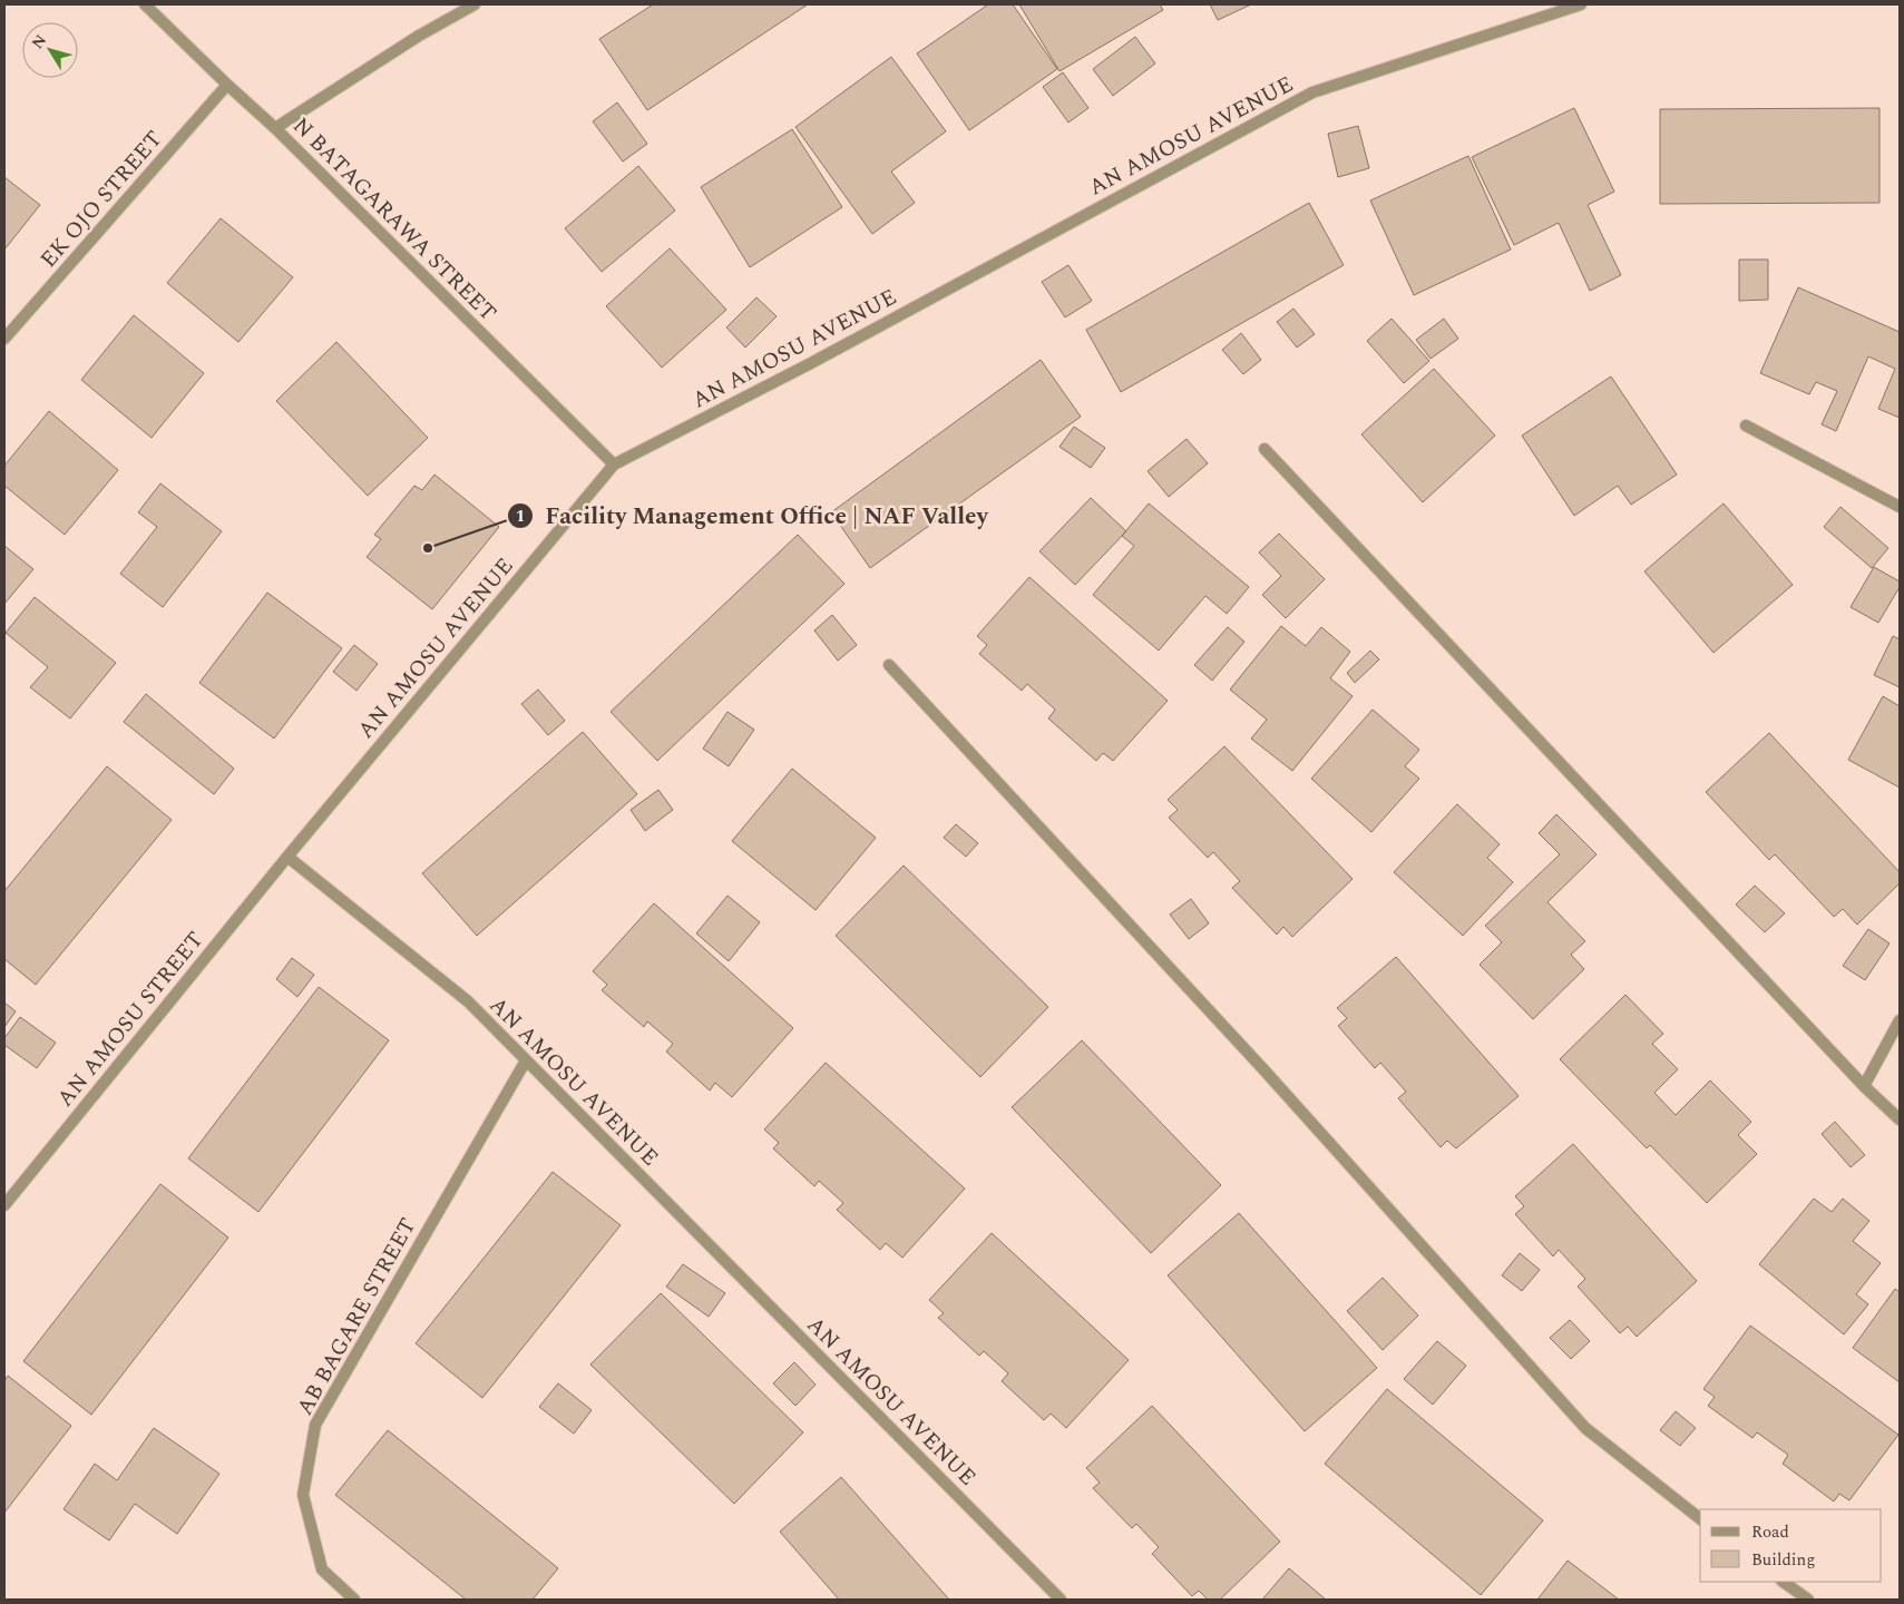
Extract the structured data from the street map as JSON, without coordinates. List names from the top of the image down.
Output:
{
  "streets": {
    "street": [
      "AN AMOSU AVENUE",
      "EK OJO STREET",
      "N BATAGARAWA STREET",
      "AN AMOSU STREET",
      "AB BAGARE STREET"
    ]
  },
  "crossings": [
    ["AN AMOSU AVENUE", "N BATAGARAWA STREET"],
    ["AN AMOSU AVENUE", "AN AMOSU STREET"],
    ["AN AMOSU AVENUE", "AB BAGARE STREET"],
    ["EK OJO STREET", "N BATAGARAWA STREET"]
  ],
  "places": ["Facility Management Office | NAF Valley"],
  "legend": ["Road", "Building"],
  "north": "top left"
}
